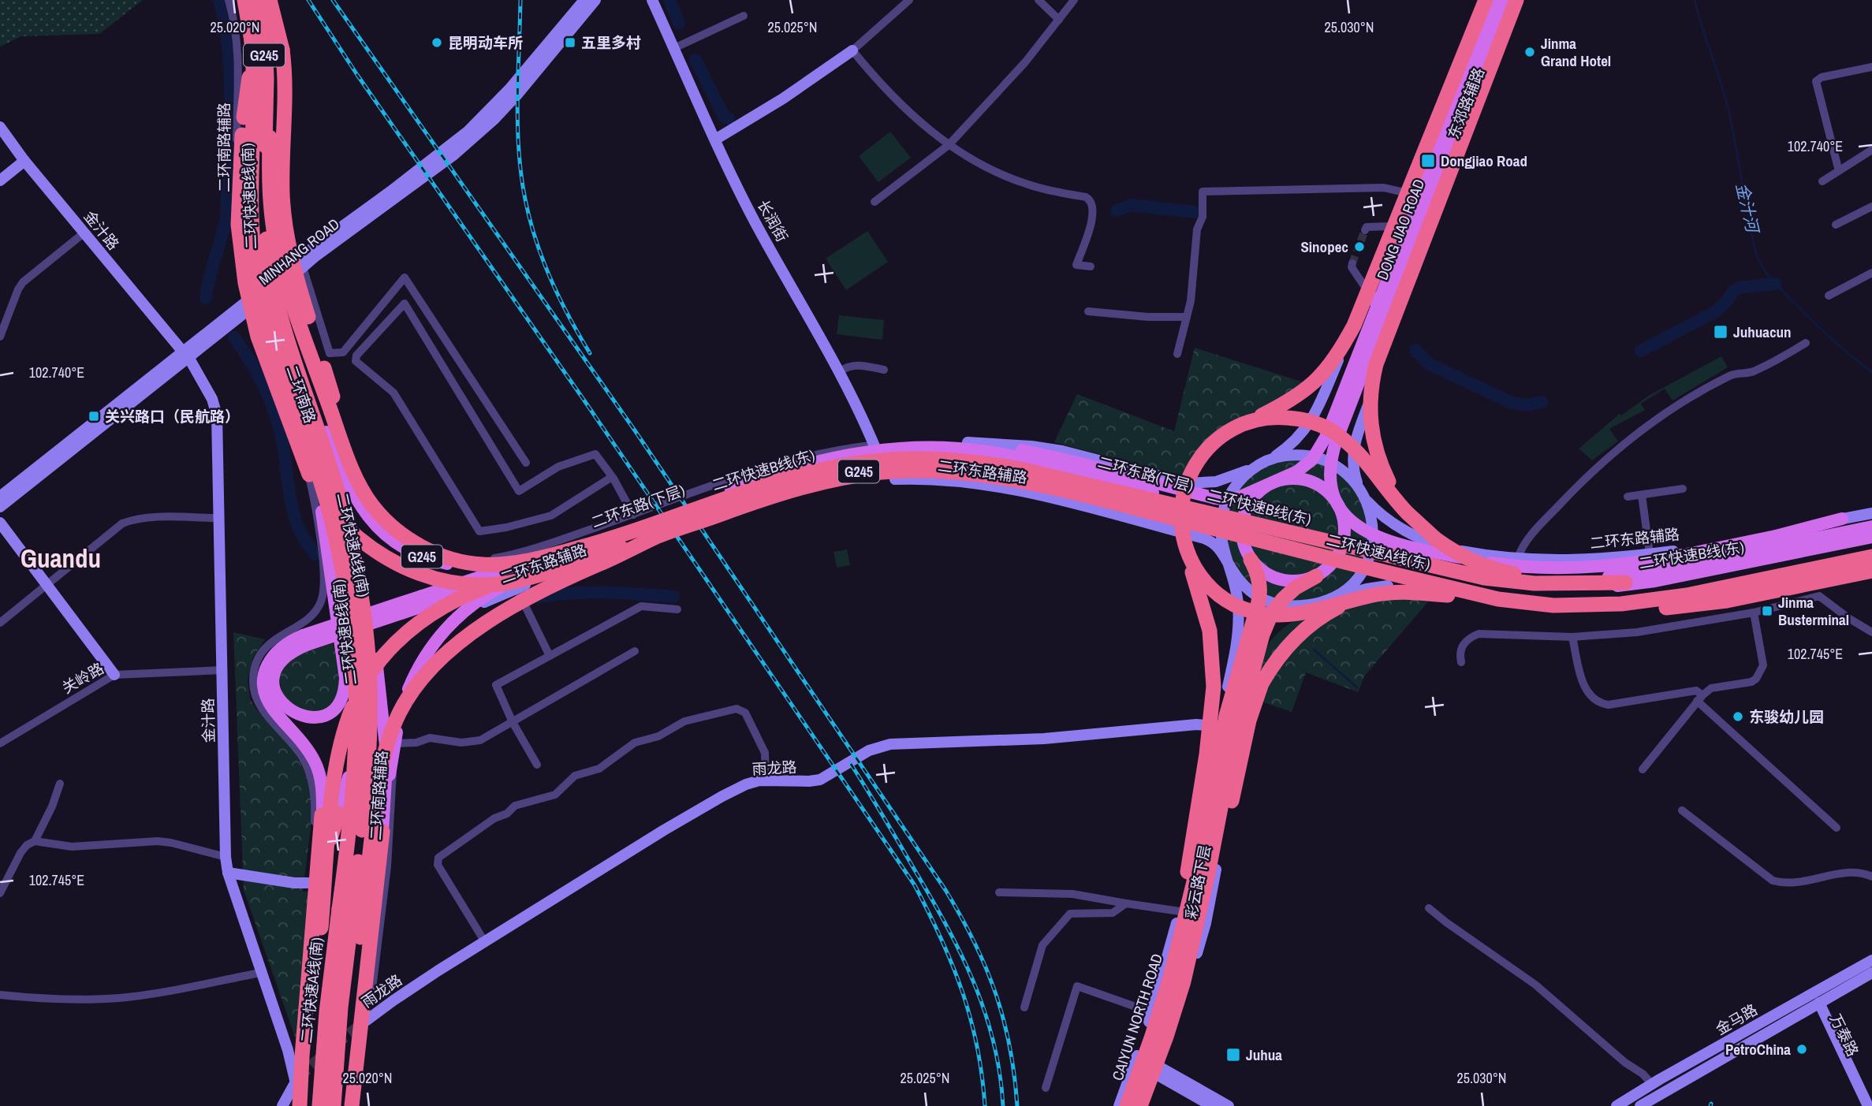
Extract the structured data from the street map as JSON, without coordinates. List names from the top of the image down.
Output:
{
  "streets": {
    "highway": [
      "二环快速B线(南)",
      "二环快速B线(东)",
      "二环快速A线(南)",
      "二环快速A线(东)",
      "CAIYUN NORTH ROAD"
    ],
    "main road": [
      "G245",
      "东郊路辅路",
      "长润街",
      "DONG JIAO ROAD",
      "金汁路",
      "MINHANG ROAD",
      "二环南路",
      "二环东路辅路",
      "二环东路(下层)",
      "雨龙路",
      "彩云路下层",
      "金马路",
      "万泰路"
    ],
    "street": ["二环南路辅路", "关岭路"]
  },
  "crossings": [
    ["G245", "东郊路辅路"],
    ["G245", "长润街"],
    ["G245", "二环南路"],
    ["G245", "二环东路辅路"],
    ["G245", "二环东路(下层)"],
    ["G245", "彩云路下层"],
    ["东郊路辅路", "二环东路辅路"],
    ["东郊路辅路", "彩云路下层"],
    ["二环南路辅路", "MINHANG ROAD"],
    ["二环南路辅路", "二环南路"],
    ["二环南路辅路", "雨龙路"],
    ["二环快速B线(南)", "二环南路"],
    ["二环快速B线(南)", "二环快速A线(南)"],
    ["长润街", "二环东路辅路"],
    ["长润街", "二环东路(下层)"],
    ["金汁路", "MINHANG ROAD"],
    ["金汁路", "关岭路"],
    ["MINHANG ROAD", "二环南路"],
    ["二环南路", "二环快速A线(南)"],
    ["二环快速B线(东)", "二环东路(下层)"],
    ["二环快速B线(东)", "二环快速A线(东)"],
    ["二环东路辅路", "二环东路(下层)"],
    ["二环东路辅路", "彩云路下层"],
    ["雨龙路", "彩云路下层"],
    ["金马路", "万泰路"]
  ],
  "districts": ["Guandu"],
  "water": ["金汁河"],
  "places": {
    "other": [
      "昆明动车所",
      "Jinma Grand Hotel",
      "Sinopec",
      "东骏幼儿园",
      "PetroChina"
    ],
    "transit": [
      "五里多村",
      "Dongjiao Road",
      "Juhuacun",
      "关兴路口（民航路）",
      "Jinma Busterminal",
      "Juhua"
    ]
  },
  "coordinates": [
    "25.020°N",
    "25.025°N",
    "25.030°N",
    "102.740°E",
    "102.745°E"
  ]
}
